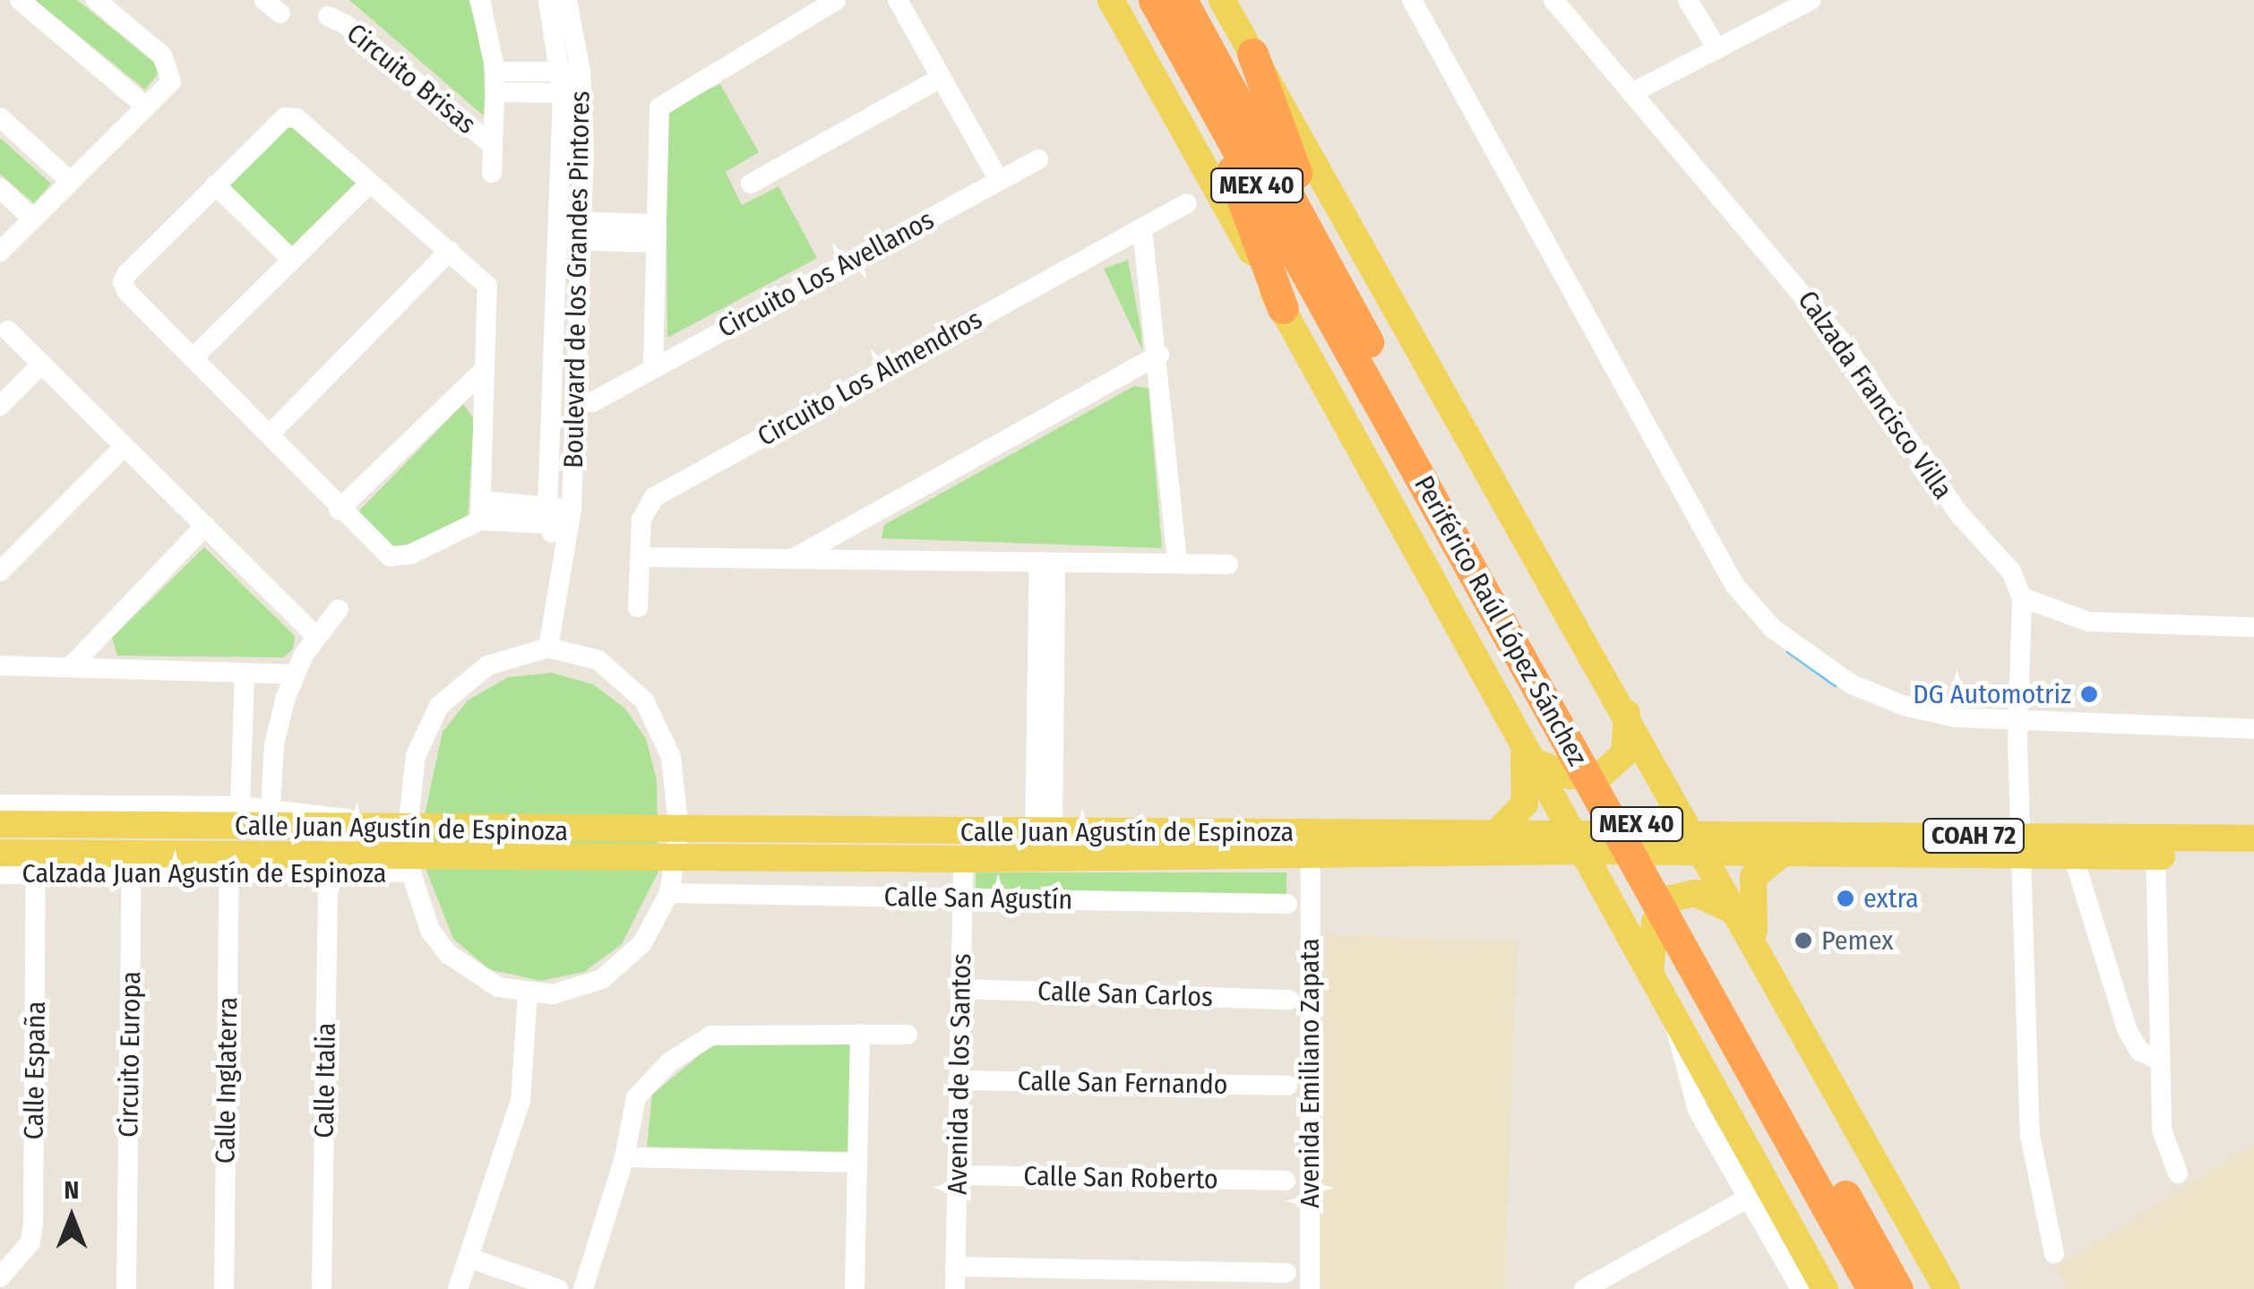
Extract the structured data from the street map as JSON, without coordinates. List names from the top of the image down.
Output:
{
  "streets": {
    "highway": ["MEX 40", "Periférico Raúl López Sánchez"],
    "main road": ["Calle Juan Agustín de Espinoza", "COAH 72"],
    "street": [
      "Circuito Brisas",
      "Circuito Los Avellanos",
      "Boulevard de los Grandes Pintores",
      "Circuito Los Almendros",
      "Calzada Francisco Villa",
      "Calzada Juan Agustín de Espinoza",
      "Calle San Agustín",
      "Calle San Carlos",
      "Circuito Europa",
      "Calle España",
      "Avenida Emiliano Zapata",
      "Avenida de los Santos",
      "Calle Inglaterra",
      "Calle Italia",
      "Calle San Fernando",
      "Calle San Roberto"
    ]
  },
  "crossings": [
    ["Periférico Raúl López Sánchez", "Calle Juan Agustín de Espinoza"],
    ["Calle Juan Agustín de Espinoza", "Calzada Juan Agustín de Espinoza"],
    ["Calle Juan Agustín de Espinoza", "Calle España"],
    ["Calle Juan Agustín de Espinoza", "Avenida Emiliano Zapata"],
    ["Calle Juan Agustín de Espinoza", "Avenida de los Santos"],
    ["Calzada Juan Agustín de Espinoza", "Circuito Europa"],
    ["Calzada Juan Agustín de Espinoza", "Calle España"],
    ["Calzada Juan Agustín de Espinoza", "Calle Inglaterra"],
    ["Calzada Juan Agustín de Espinoza", "Calle Italia"],
    ["Calle San Agustín", "Avenida de los Santos"],
    ["Calle San Carlos", "Avenida de los Santos"],
    ["Avenida de los Santos", "Calle San Fernando"],
    ["Avenida de los Santos", "Calle San Roberto"]
  ],
  "places": ["DG Automotriz", "extra", "Pemex"],
  "north": "top"
}
